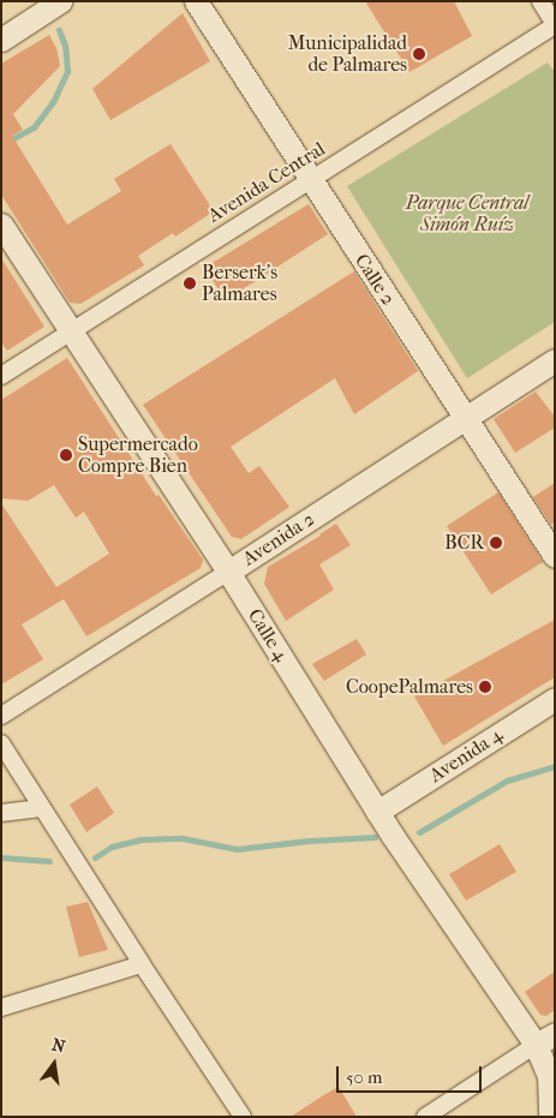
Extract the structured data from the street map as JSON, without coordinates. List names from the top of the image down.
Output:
{
  "streets": {
    "main road": [
      "Calle 2",
      "Avenida 2",
      "Calle 4",
      "Avenida 4"
    ],
    "street": ["Avenida Central"]
  },
  "crossings": [
    ["Avenida Central", "Calle 2"],
    ["Avenida Central", "Calle 4"],
    ["Calle 2", "Avenida 2"],
    ["Avenida 2", "Calle 4"],
    ["Calle 4", "Avenida 4"]
  ],
  "parks": ["Parque Central Simón Ruíz"],
  "places": [
    "Municipalidad de Palmares",
    "Berserk's Palmares",
    "Supermercado Compre Bien",
    "BCR",
    "CoopePalmares"
  ],
  "scale_bar": "50 m",
  "north": "top"
}
